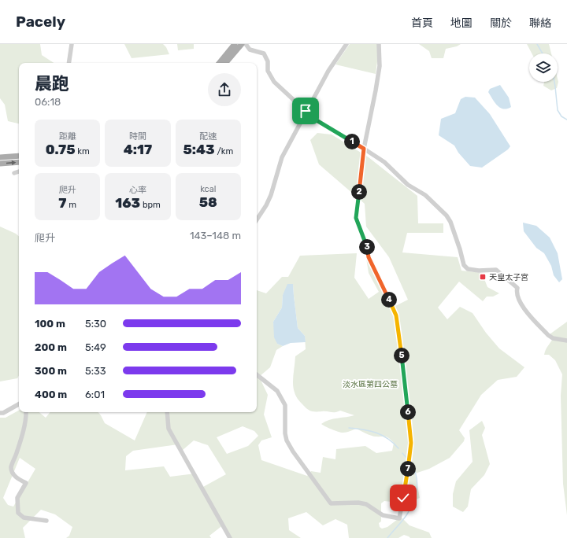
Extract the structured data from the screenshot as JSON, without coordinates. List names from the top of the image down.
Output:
{
  "parks": ["淡水區第四公墓"],
  "places": {
    "transit": ["天皇太子宮"]
  },
  "page": {
    "header": "Pacely",
    "nav": [
      "首頁",
      "地圖",
      "關於",
      "聯絡"
    ],
    "heading": ["晨跑", "06:18"],
    "stats": [
      ["距離", "0.75 km"],
      ["時間", "4:17"],
      ["配速", "5:43 /km"],
      ["爬升", "7 m"],
      ["心率", "163 bpm"],
      ["kcal", "58"]
    ],
    "pins": [
      "1",
      "2",
      "3",
      "4",
      "5",
      "6",
      "7"
    ],
    "chart": ["爬升", "143–148 m"],
    "list": [
      {
        "name": "100 m",
        "note": "5:30"
      },
      {
        "name": "200 m",
        "note": "5:49"
      },
      {
        "name": "300 m",
        "note": "5:33"
      },
      {
        "name": "400 m",
        "note": "6:01"
      }
    ]
  }
}
